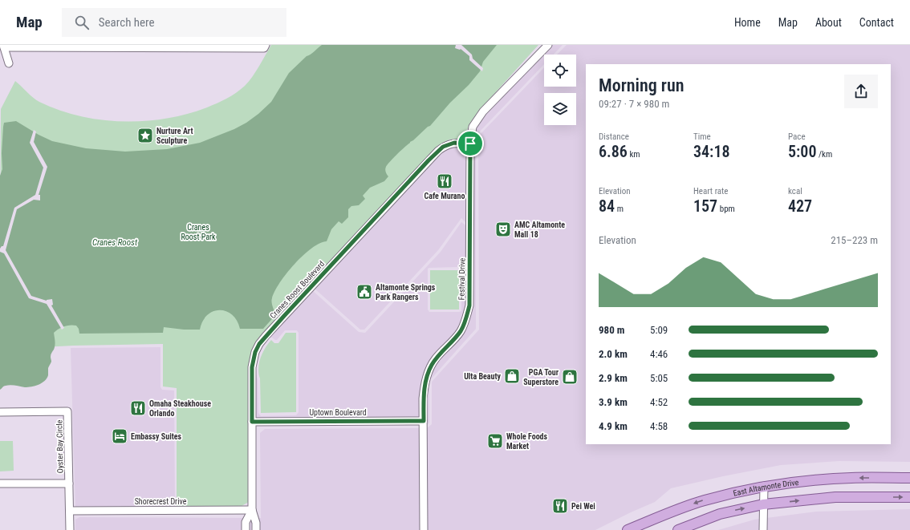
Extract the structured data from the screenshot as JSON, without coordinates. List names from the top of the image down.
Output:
{
  "streets": {
    "main road": ["East Altamonte Drive"],
    "street": [
      "Festival Drive",
      "Cranes Roost Boulevard",
      "Uptown Boulevard",
      "Oyster Bay Circle",
      "Shorecrest Drive"
    ]
  },
  "crossings": [
    ["Festival Drive", "Cranes Roost Boulevard"],
    ["Festival Drive", "Uptown Boulevard"],
    ["Cranes Roost Boulevard", "Uptown Boulevard"],
    ["Cranes Roost Boulevard", "Shorecrest Drive"],
    ["Oyster Bay Circle", "Shorecrest Drive"]
  ],
  "water": ["Cranes Roost"],
  "parks": ["Cranes Roost Park"],
  "places": {
    "place": ["Nurture Art Sculpture"],
    "restaurant": ["Cafe Murano", "Omaha Steakhouse Orlando", "Pei Wei"],
    "theatre": ["AMC Altamonte Mall 18"],
    "public building": ["Altamonte Springs Park Rangers"],
    "shop": ["Ulta Beauty", "PGA Tour Superstore"],
    "hotel": ["Embassy Suites"],
    "supermarket": ["Whole Foods Market"]
  },
  "page": {
    "header": "Map",
    "search": "Search here",
    "nav": [
      "Home",
      "Map",
      "About",
      "Contact"
    ],
    "heading": ["Morning run", "09:27 · 7 × 980 m"],
    "stats": [
      ["Distance", "6.86 km"],
      ["Time", "34:18"],
      ["Pace", "5:00 /km"],
      ["Elevation", "84 m"],
      ["Heart rate", "157 bpm"],
      ["kcal", "427"]
    ],
    "chart": ["Elevation", "215–223 m"],
    "list": [
      {
        "name": "980 m",
        "note": "5:09"
      },
      {
        "name": "2.0 km",
        "note": "4:46"
      },
      {
        "name": "2.9 km",
        "note": "5:05"
      },
      {
        "name": "3.9 km",
        "note": "4:52"
      },
      {
        "name": "4.9 km",
        "note": "4:58"
      }
    ]
  }
}
